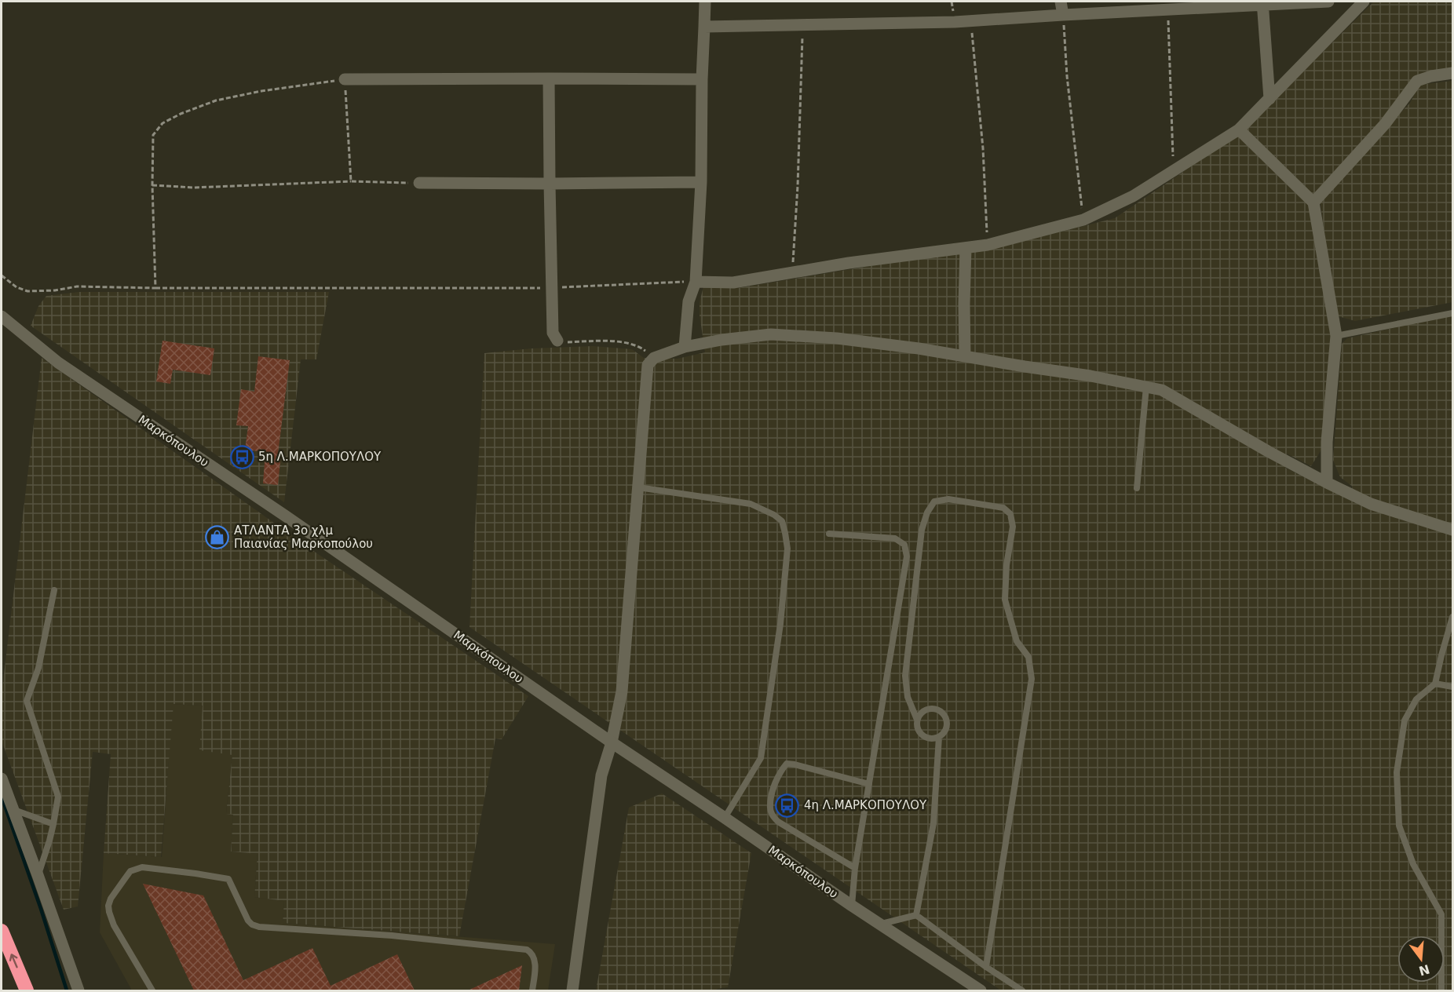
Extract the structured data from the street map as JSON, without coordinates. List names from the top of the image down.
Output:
{
  "streets": {
    "street": ["Μαρκόπουλου"]
  },
  "places": {
    "bus stop": ["5η Λ.ΜΑΡΚΟΠΟΥΛΟΥ", "4η Λ.ΜΑΡΚΟΠΟΥΛΟΥ"],
    "shop": ["ΑΤΛΑΝΤΑ 3ο χλμ Παιανίας Μαρκοπούλου"]
  },
  "north": "bottom"
}
